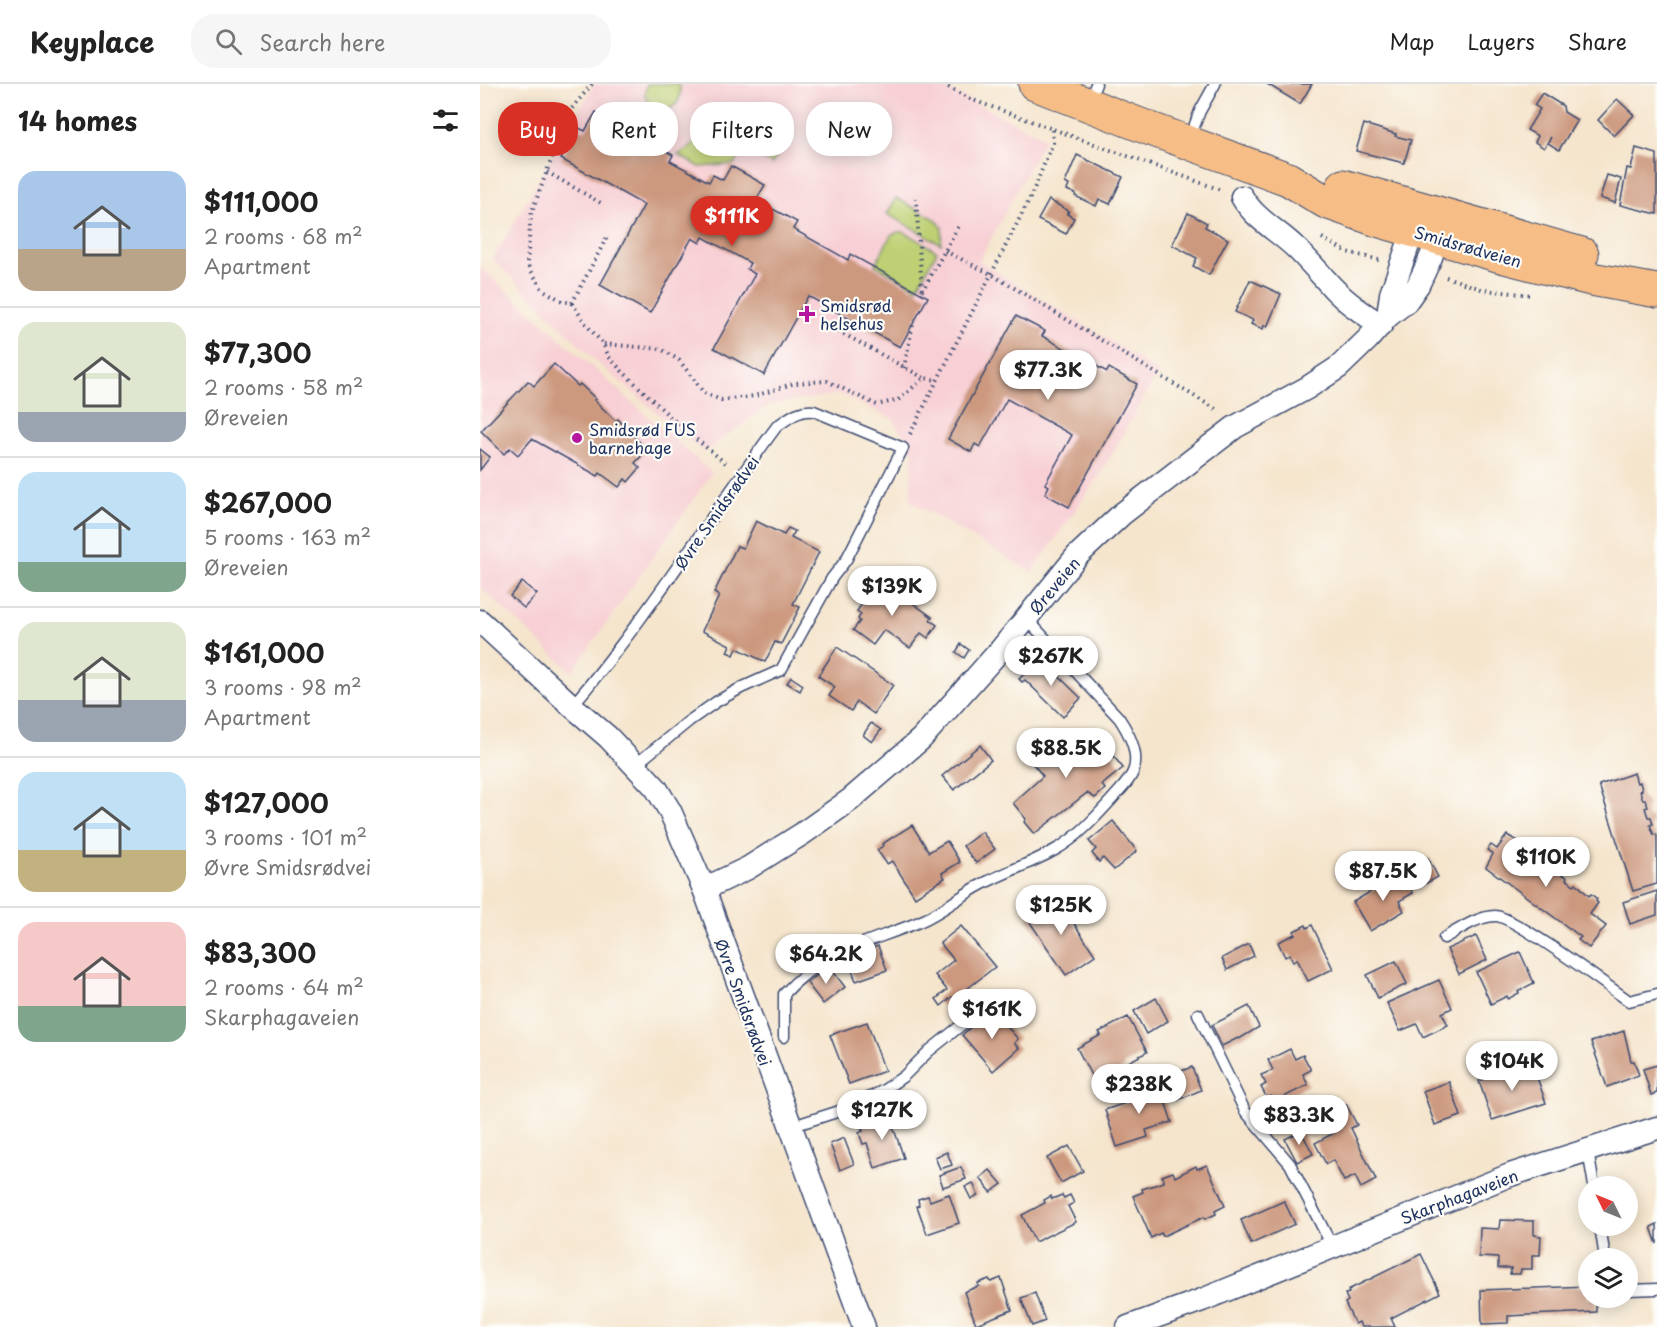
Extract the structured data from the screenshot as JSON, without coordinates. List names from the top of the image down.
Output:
{
  "streets": {
    "main road": ["Smidsrødveien"],
    "street": ["Øvre Smidsrødvei", "Øreveien", "Skarphagaveien"]
  },
  "crossings": [
    ["Øvre Smidsrødvei", "Øreveien"]
  ],
  "places": {
    "health": ["Smidsrød helsehus"],
    "other": ["Smidsrød FUS barnehage"]
  },
  "north": "top left",
  "page": {
    "header": "Keyplace",
    "search": "Search here",
    "nav": ["Map", "Layers", "Share"],
    "heading": "14 homes",
    "chip": [
      "Buy",
      "Rent",
      "Filters",
      "New"
    ],
    "list": [
      {
        "name": "$111,000",
        "note": "2 rooms · 68 m² · Apartment"
      },
      {
        "name": "$77,300",
        "note": "2 rooms · 58 m² · Øreveien"
      },
      {
        "name": "$267,000",
        "note": "5 rooms · 163 m² · Øreveien"
      },
      {
        "name": "$161,000",
        "note": "3 rooms · 98 m² · Apartment"
      },
      {
        "name": "$127,000",
        "note": "3 rooms · 101 m² · Øvre Smidsrødvei"
      },
      {
        "name": "$83,300",
        "note": "2 rooms · 64 m² · Skarphagaveien"
      }
    ],
    "price": [
      "$111K",
      "$77.3K",
      "$139K",
      "$267K",
      "$88.5K",
      "$110K",
      "$87.5K",
      "$125K",
      "$64.2K",
      "$161K",
      "$104K",
      "$238K",
      "$127K",
      "$83.3K"
    ]
  }
}
